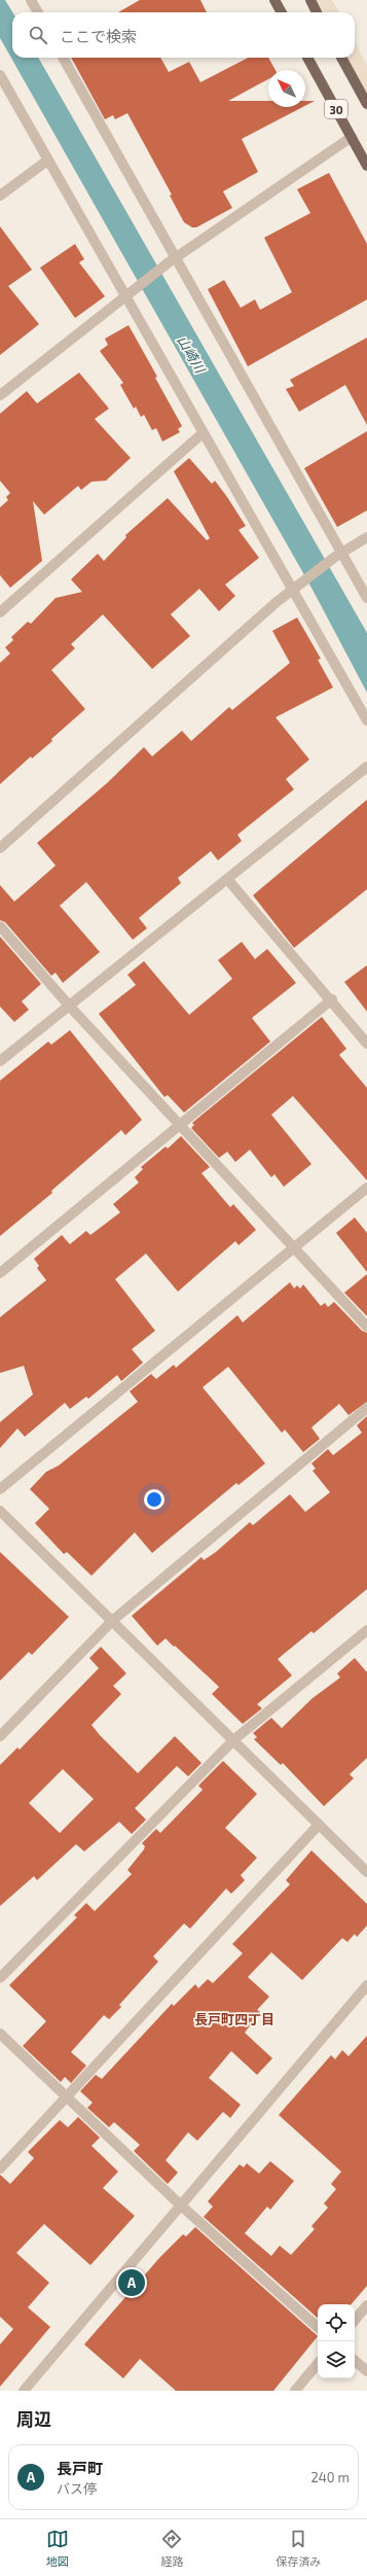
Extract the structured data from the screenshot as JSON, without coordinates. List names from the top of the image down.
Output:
{
  "streets": {
    "main road": ["30"]
  },
  "districts": ["長戸町四丁目"],
  "water": ["山崎川"],
  "north": "top left",
  "page": {
    "search": "ここで検索",
    "pins": "A",
    "heading": "周辺",
    "list": [
      {
        "mark": "A",
        "name": "長戸町",
        "note": "バス停",
        "value": "240 m"
      }
    ],
    "nav": ["地図", "経路", "保存済み"]
  }
}
